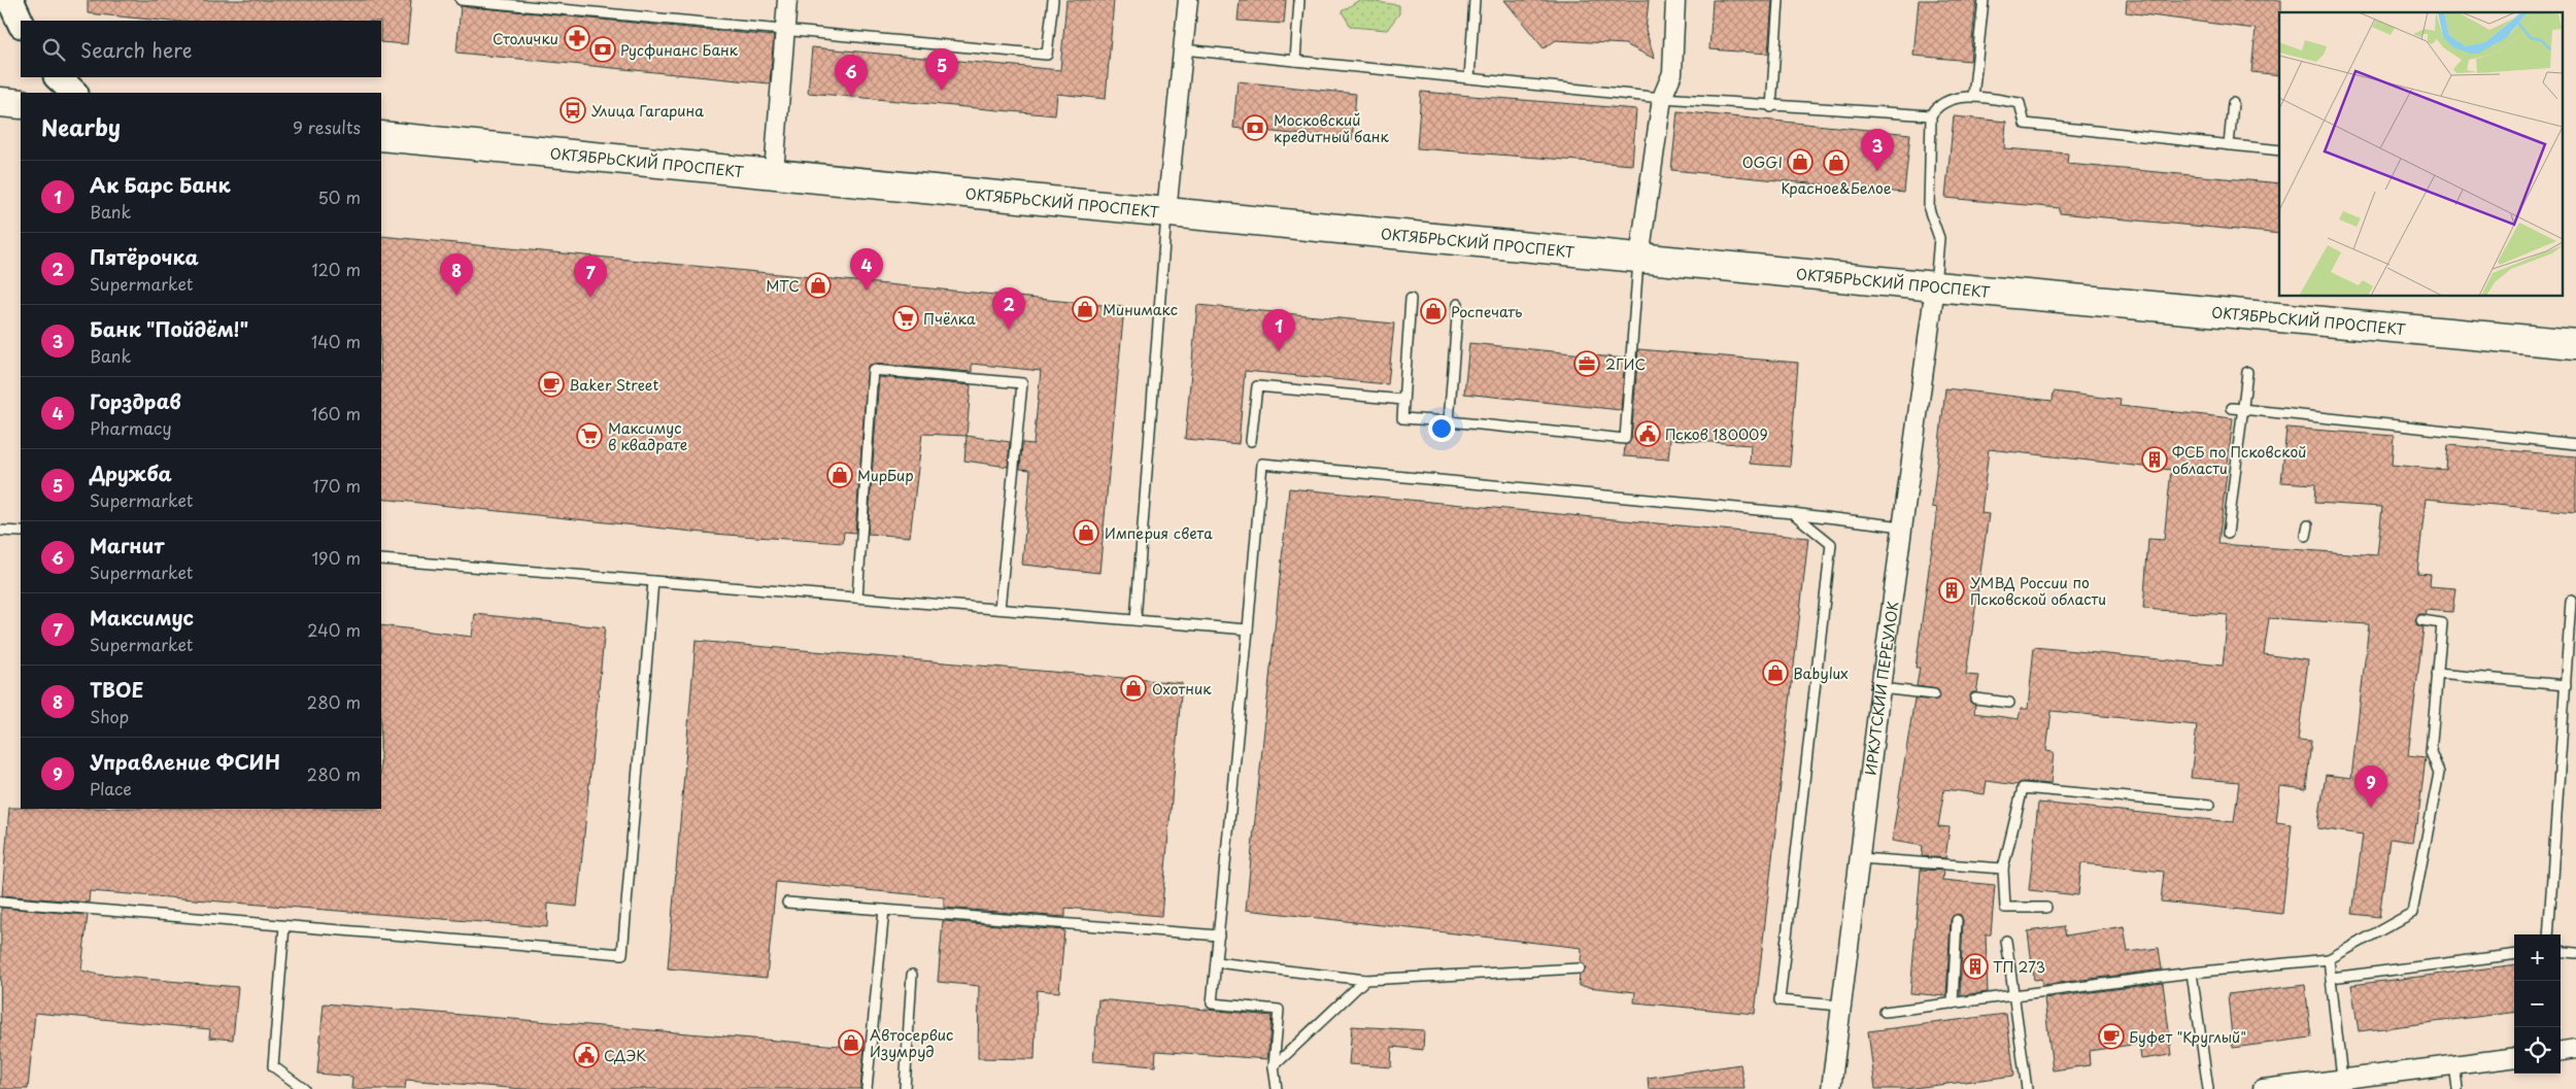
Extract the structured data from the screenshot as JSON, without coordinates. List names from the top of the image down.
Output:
{
  "streets": {
    "main road": ["ОКТЯБРЬСКИЙ ПРОСПЕКТ"],
    "street": ["ИРКУТСКИЙ ПЕРЕУЛОК"]
  },
  "crossings": [
    ["ОКТЯБРЬСКИЙ ПРОСПЕКТ", "ИРКУТСКИЙ ПЕРЕУЛОК"]
  ],
  "places": {
    "pharmacy": ["Столички"],
    "bank": ["Русфинанс Банк", "Московский кредитный банк"],
    "bus stop": ["Улица Гагарина"],
    "shop": [
      "OGGI",
      "Красное&Белое",
      "МТС",
      "Минимакс",
      "Роспечать",
      "МирБир",
      "Империя света",
      "Babylux",
      "Охотник",
      "Автосервис Изумруд"
    ],
    "supermarket": ["Пчёлка", "Максимус в квадрате"],
    "office": ["2ГИС"],
    "cafe": ["Baker Street", "Буфет \"Круглый\""],
    "public building": ["Псков 180009", "СДЭК"],
    "building": ["ФСБ по Псковской области", "УМВД России по Псковской области", "ТП 273"]
  },
  "page": {
    "search": "Search here",
    "pins": [
      "5",
      "6",
      "3",
      "4",
      "8",
      "7",
      "2",
      "1",
      "9"
    ],
    "heading": ["Nearby", "9 results"],
    "list": [
      {
        "mark": "1",
        "name": "Ак Барс Банк",
        "note": "Bank",
        "value": "50 m"
      },
      {
        "mark": "2",
        "name": "Пятёрочка",
        "note": "Supermarket",
        "value": "120 m"
      },
      {
        "mark": "3",
        "name": "Банк \"Пойдём!\"",
        "note": "Bank",
        "value": "140 m"
      },
      {
        "mark": "4",
        "name": "Горздрав",
        "note": "Pharmacy",
        "value": "160 m"
      },
      {
        "mark": "5",
        "name": "Дружба",
        "note": "Supermarket",
        "value": "170 m"
      },
      {
        "mark": "6",
        "name": "Магнит",
        "note": "Supermarket",
        "value": "190 m"
      },
      {
        "mark": "7",
        "name": "Максимус",
        "note": "Supermarket",
        "value": "240 m"
      },
      {
        "mark": "8",
        "name": "ТВОЕ",
        "note": "Shop",
        "value": "280 m"
      },
      {
        "mark": "9",
        "name": "Управление ФСИН",
        "note": "Place",
        "value": "280 m"
      }
    ],
    "map_buttons": ["+", "−"]
  }
}
